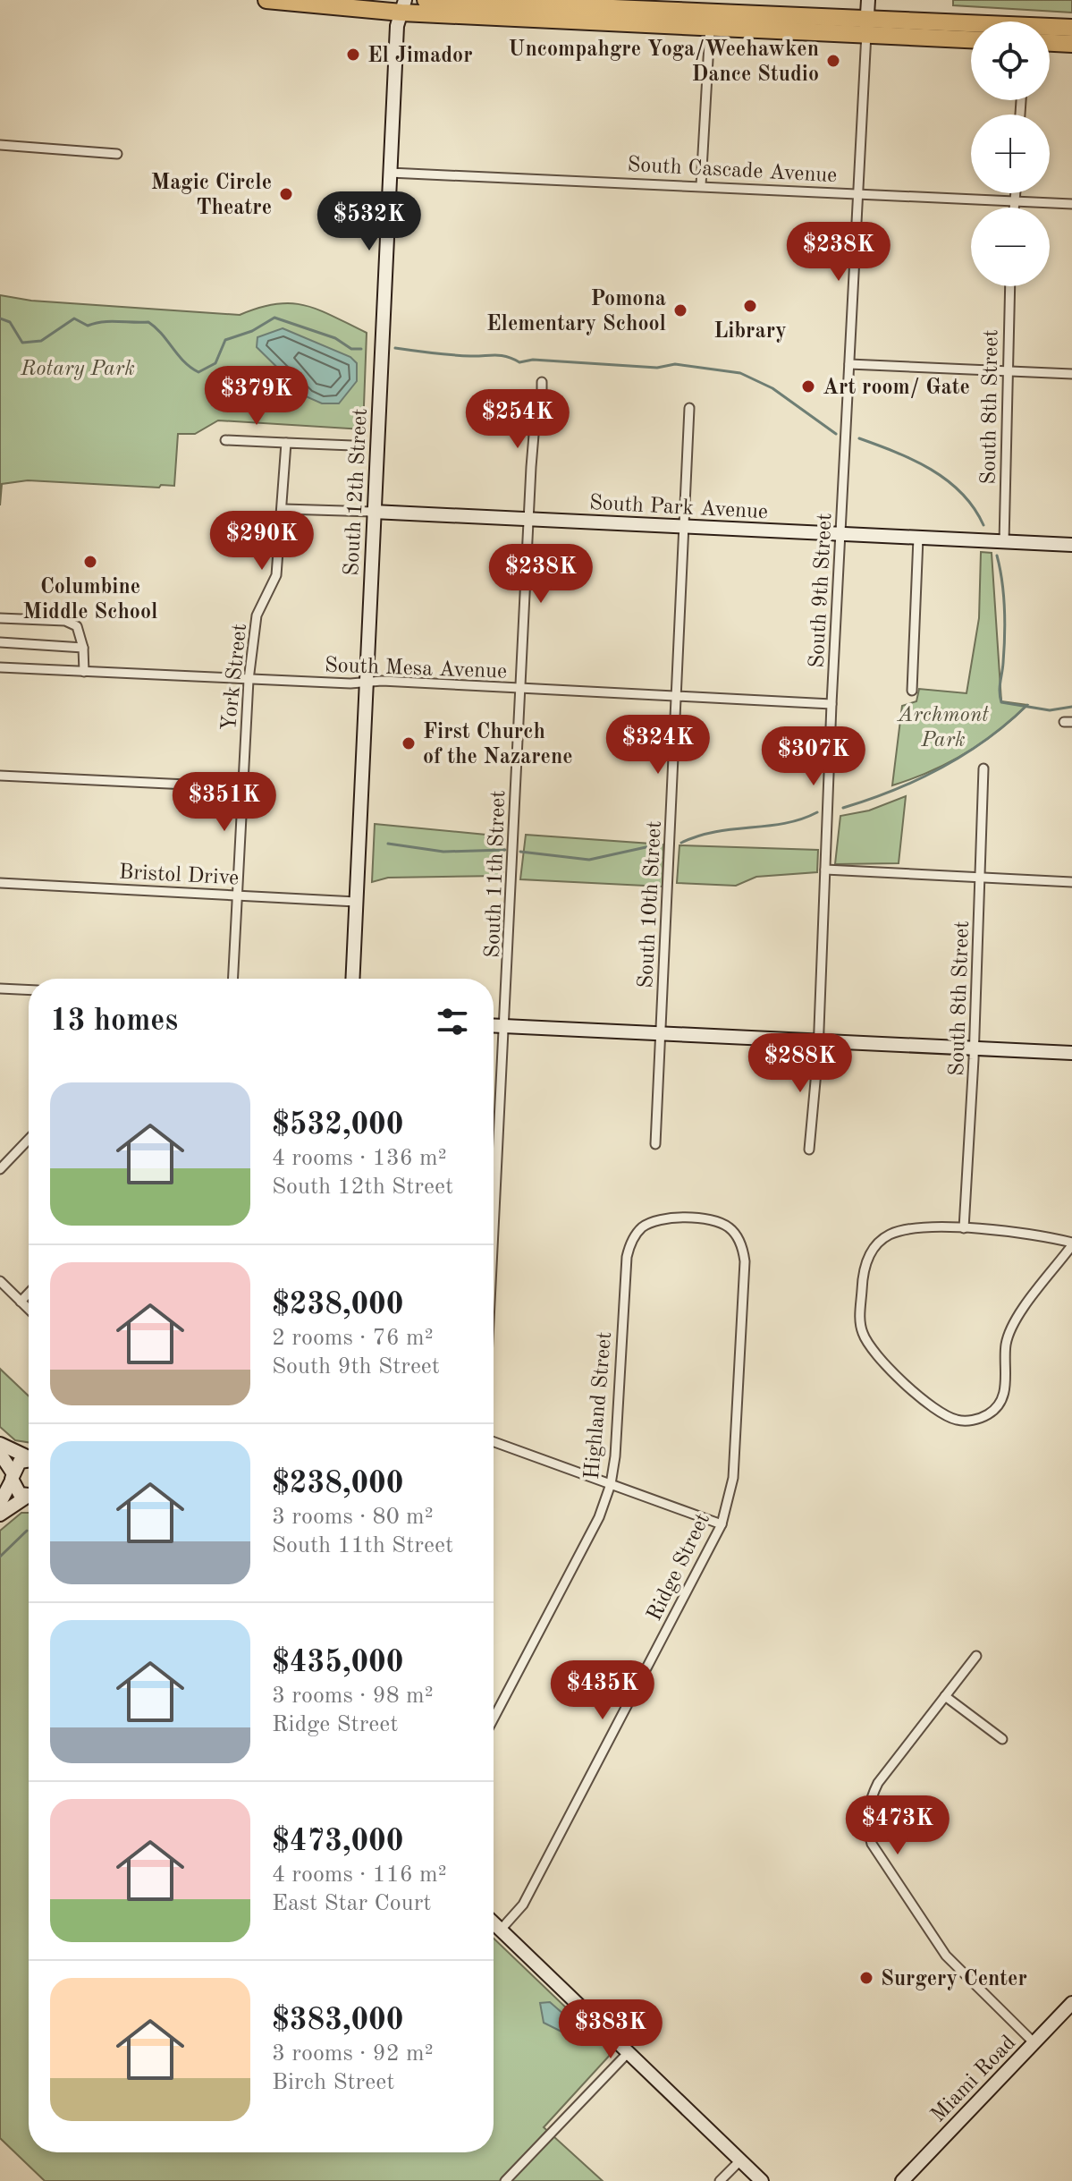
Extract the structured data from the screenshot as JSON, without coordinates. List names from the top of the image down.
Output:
{
  "streets": {
    "street": [
      "South Cascade Avenue",
      "South 8th Street",
      "South 12th Street",
      "South Park Avenue",
      "South 9th Street",
      "South Mesa Avenue",
      "York Street",
      "Bristol Drive",
      "South 11th Street",
      "South 10th Street",
      "Highland Street",
      "Ridge Street",
      "Miami Road"
    ]
  },
  "crossings": [
    ["South Cascade Avenue", "South 12th Street"],
    ["South Cascade Avenue", "South 9th Street"],
    ["South 8th Street", "South Park Avenue"],
    ["South 12th Street", "South Park Avenue"],
    ["South 12th Street", "South Mesa Avenue"],
    ["South 12th Street", "Bristol Drive"],
    ["South Park Avenue", "South 9th Street"],
    ["South Park Avenue", "York Street"],
    ["South Park Avenue", "South 11th Street"],
    ["South Park Avenue", "South 10th Street"],
    ["South 9th Street", "South Mesa Avenue"],
    ["South Mesa Avenue", "York Street"],
    ["South Mesa Avenue", "South 11th Street"],
    ["South Mesa Avenue", "South 10th Street"],
    ["York Street", "Bristol Drive"],
    ["Highland Street", "Ridge Street"]
  ],
  "parks": ["Rotary Park", "Archmont Park"],
  "places": [
    "El Jimador",
    "Uncompahgre Yoga/Weehawken Dance Studio",
    "Magic Circle Theatre",
    "Library",
    "Pomona Elementary School",
    "Art room/ Gate",
    "Columbine Middle School",
    "First Church of the Nazarene",
    "Surgery Center"
  ],
  "page": {
    "map_buttons": ["+", "−"],
    "price": [
      "$532K",
      "$238K",
      "$379K",
      "$254K",
      "$290K",
      "$238K",
      "$324K",
      "$307K",
      "$351K",
      "$288K",
      "$435K",
      "$473K",
      "$383K"
    ],
    "heading": "13 homes",
    "list": [
      {
        "name": "$532,000",
        "note": "4 rooms · 136 m² · South 12th Street"
      },
      {
        "name": "$238,000",
        "note": "2 rooms · 76 m² · South 9th Street"
      },
      {
        "name": "$238,000",
        "note": "3 rooms · 80 m² · South 11th Street"
      },
      {
        "name": "$435,000",
        "note": "3 rooms · 98 m² · Ridge Street"
      },
      {
        "name": "$473,000",
        "note": "4 rooms · 116 m² · East Star Court"
      },
      {
        "name": "$383,000",
        "note": "3 rooms · 92 m² · Birch Street"
      }
    ]
  }
}
